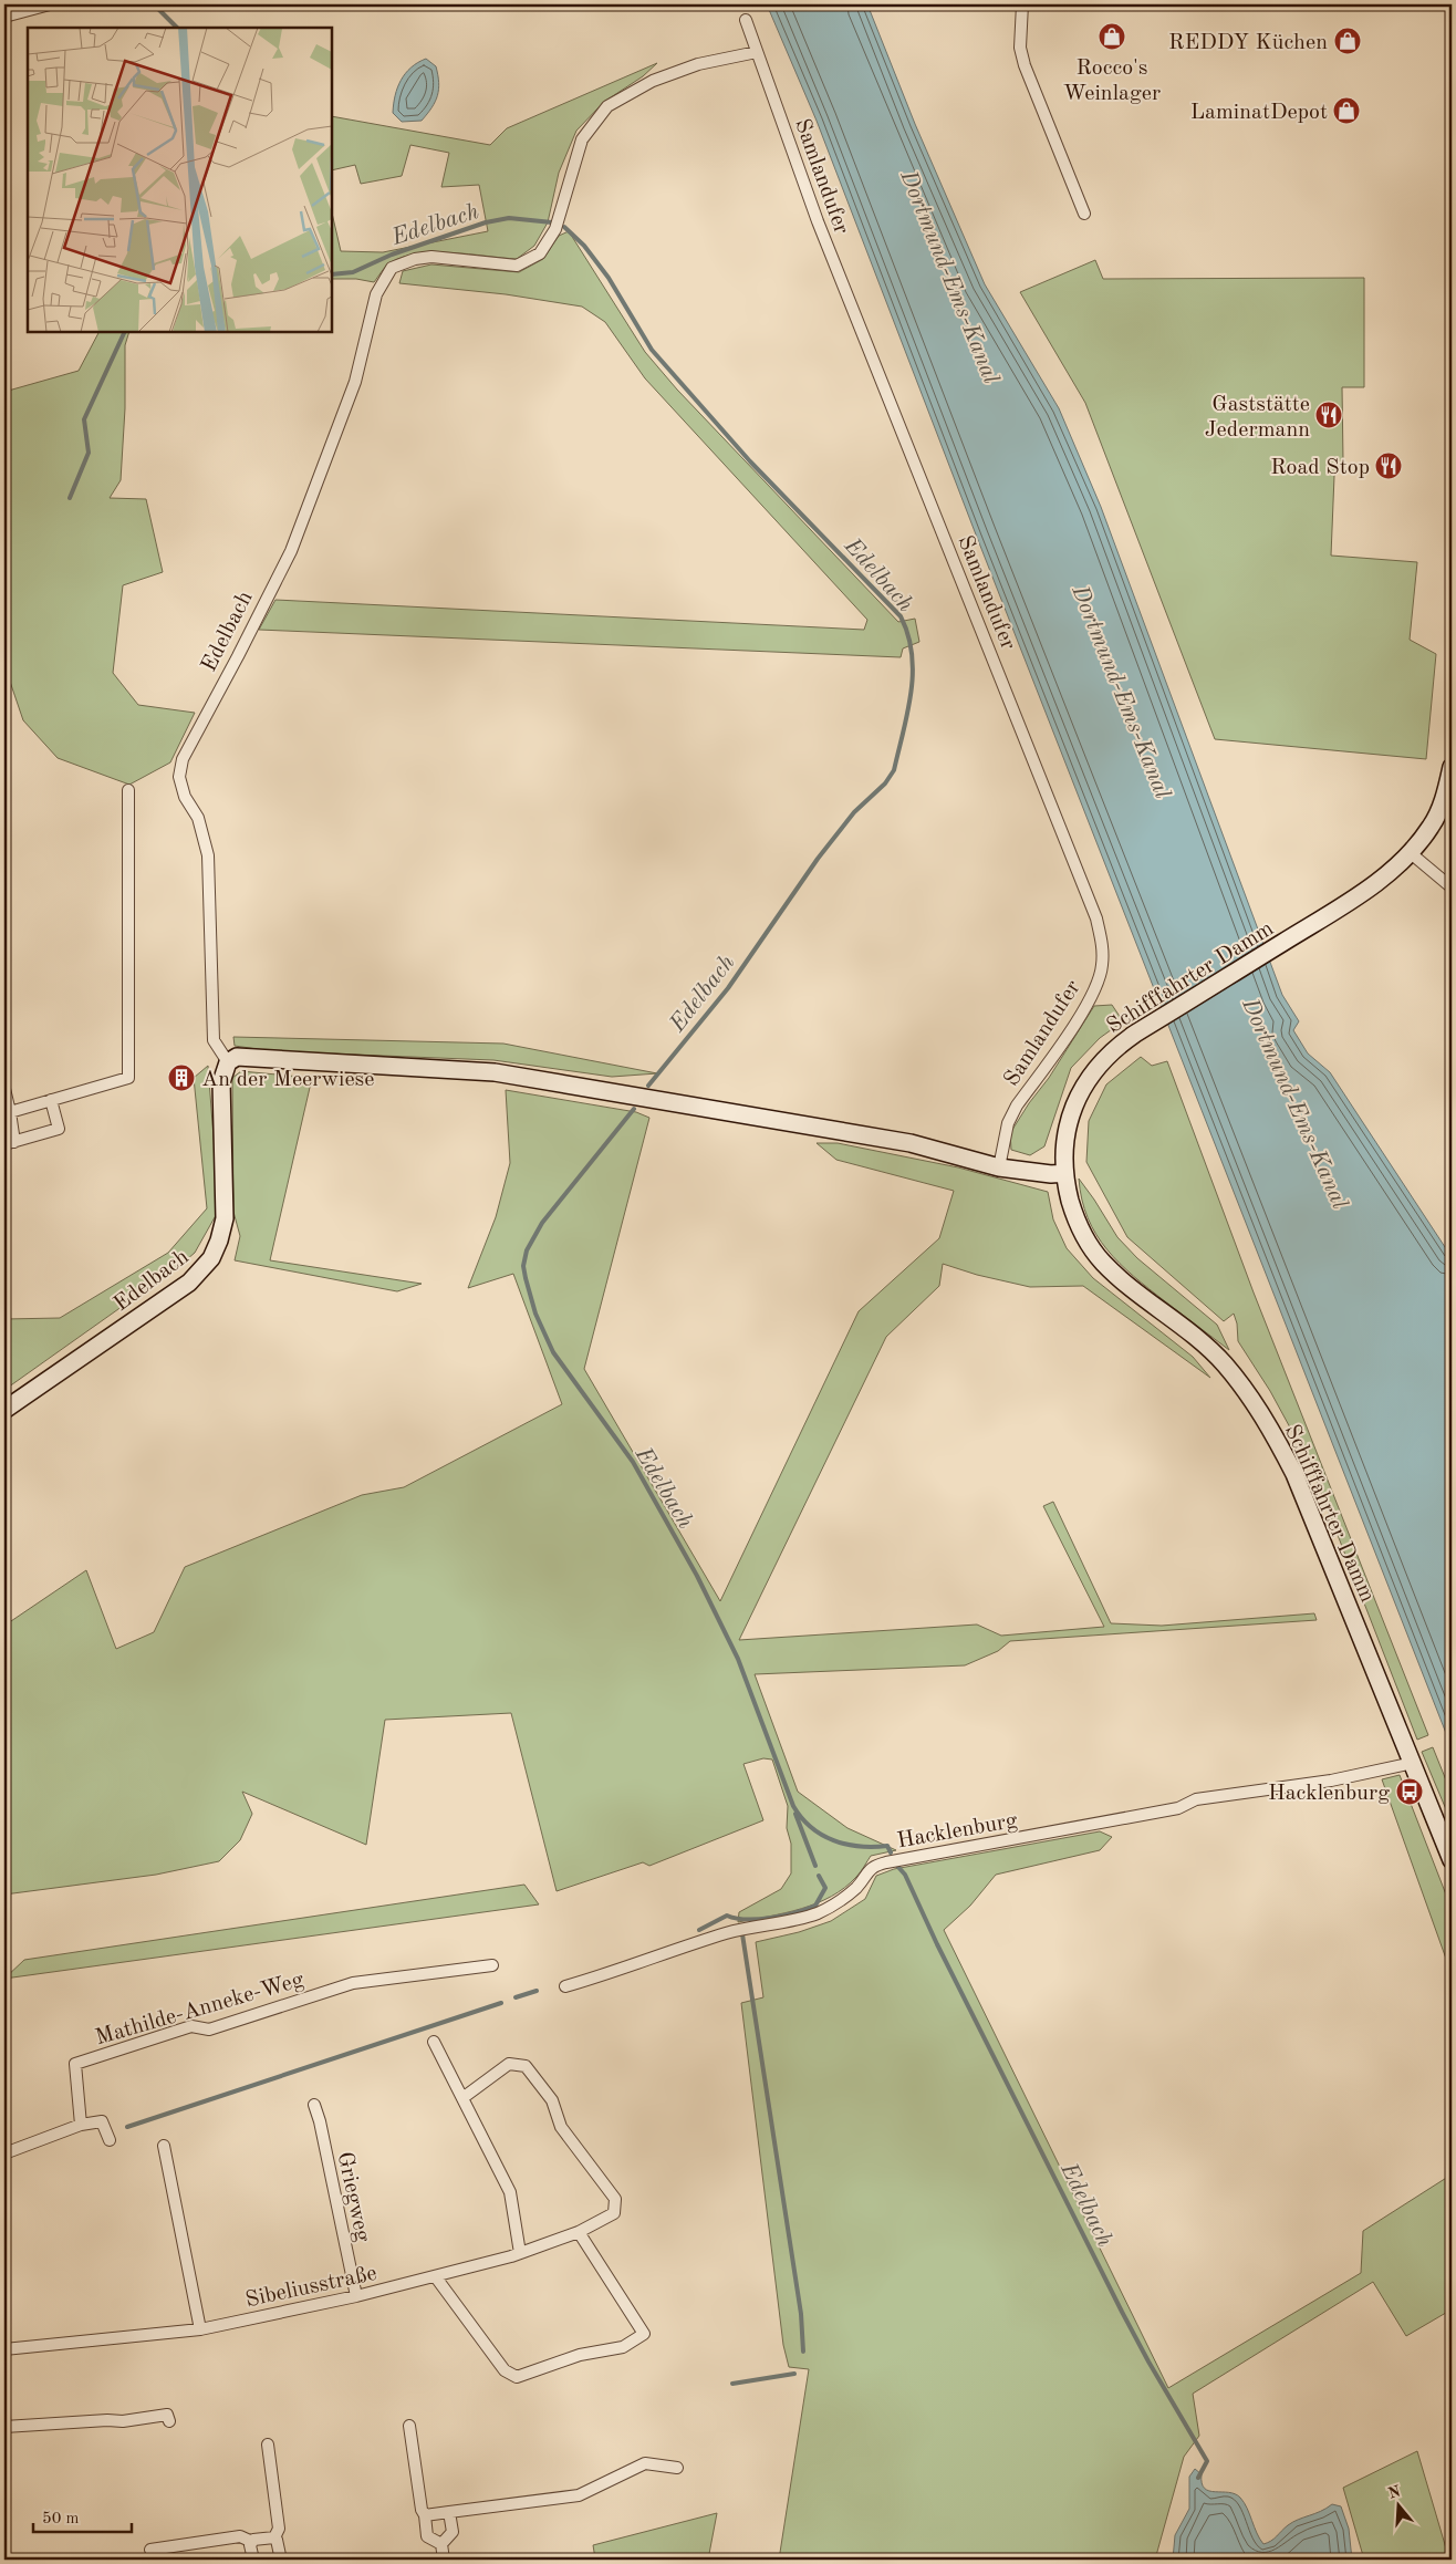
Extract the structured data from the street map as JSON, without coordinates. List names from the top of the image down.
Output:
{
  "streets": {
    "main road": ["Edelbach", "Schifffahrter Damm"],
    "street": [
      "Samlandufer",
      "Hacklenburg",
      "Mathilde-Anneke-Weg",
      "Griegweg",
      "Sibeliusstraße"
    ]
  },
  "crossings": [
    ["Samlandufer", "Edelbach"],
    ["Schifffahrter Damm", "Hacklenburg"],
    ["Griegweg", "Sibeliusstraße"]
  ],
  "water": ["Edelbach", "Dortmund-Ems-Kanal"],
  "places": {
    "shop": ["Rocco's Weinlager", "REDDY Küchen", "LaminatDepot"],
    "restaurant": ["Gaststätte Jedermann", "Road Stop"],
    "building": ["An der Meerwiese"],
    "bus stop": ["Hacklenburg"]
  },
  "scale_bar": "50 m",
  "north": "top"
}
